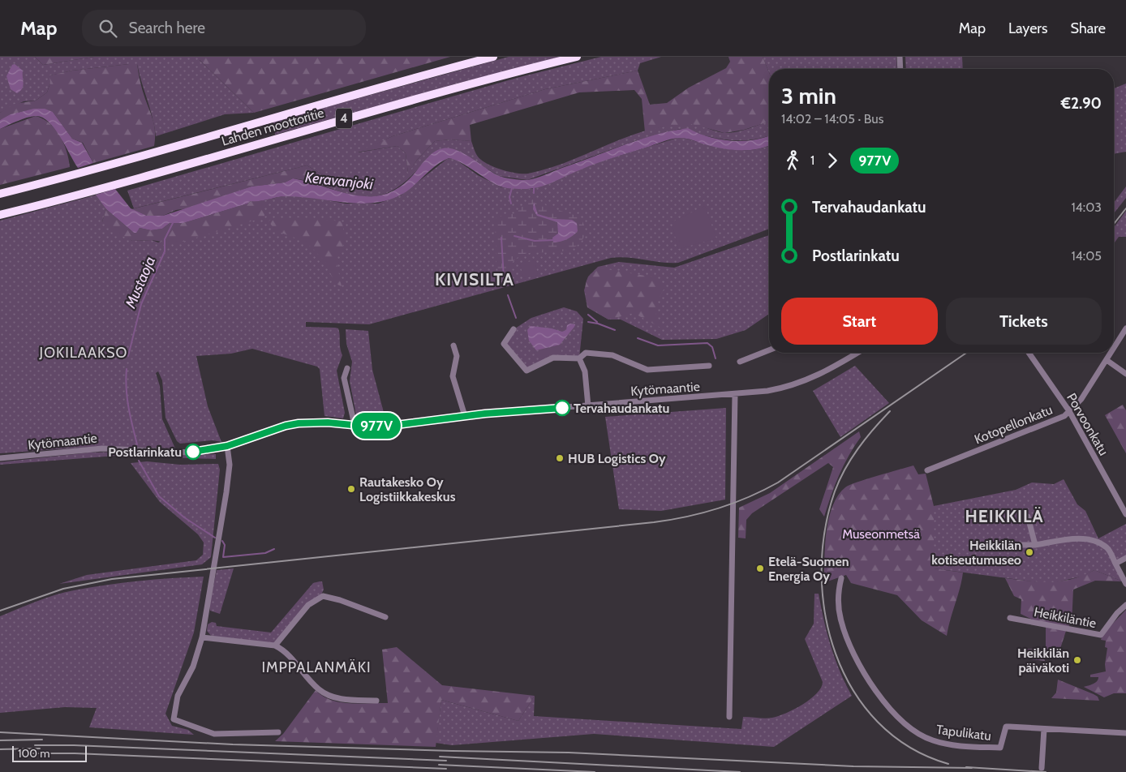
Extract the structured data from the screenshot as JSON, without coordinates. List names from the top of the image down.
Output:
{
  "streets": {
    "highway": ["4", "Lahden moottoritie"],
    "street": [
      "Kytömaantie",
      "Kotopellonkatu",
      "Porvoonkatu",
      "Heikkiläntie",
      "Tapulikatu"
    ]
  },
  "crossings": [
    ["Kotopellonkatu", "Porvoonkatu"]
  ],
  "districts": [
    "KIVISILTA",
    "JOKILAAKSO",
    "HEIKKILÄ",
    "IMPPALANMÄKI"
  ],
  "water": ["Keravanjoki", "Mustaoja"],
  "parks": ["Museonmetsä"],
  "places": [
    "Tervahaudankatu",
    "Postlarinkatu",
    "HUB Logistics Oy",
    "Rautakesko Oy Logistiikkakeskus",
    "Heikkilän kotiseutumuseo",
    "Etelä-Suomen Energia Oy",
    "Heikkilän päiväkoti"
  ],
  "lines": ["bus line 977V"],
  "scale_bar": "100 m",
  "page": {
    "header": "Map",
    "search": "Search here",
    "nav": ["Map", "Layers", "Share"],
    "on_map": "977V",
    "heading": ["3 min", "14:02 – 14:05 · Bus", "€2.90"],
    "legs": ["1", "977V"],
    "list": [
      {
        "name": "Tervahaudankatu",
        "value": "14:03"
      },
      {
        "name": "Postlarinkatu",
        "value": "14:05"
      }
    ],
    "buttons": ["Start", "Tickets"],
    "scale": "100 m"
  }
}
